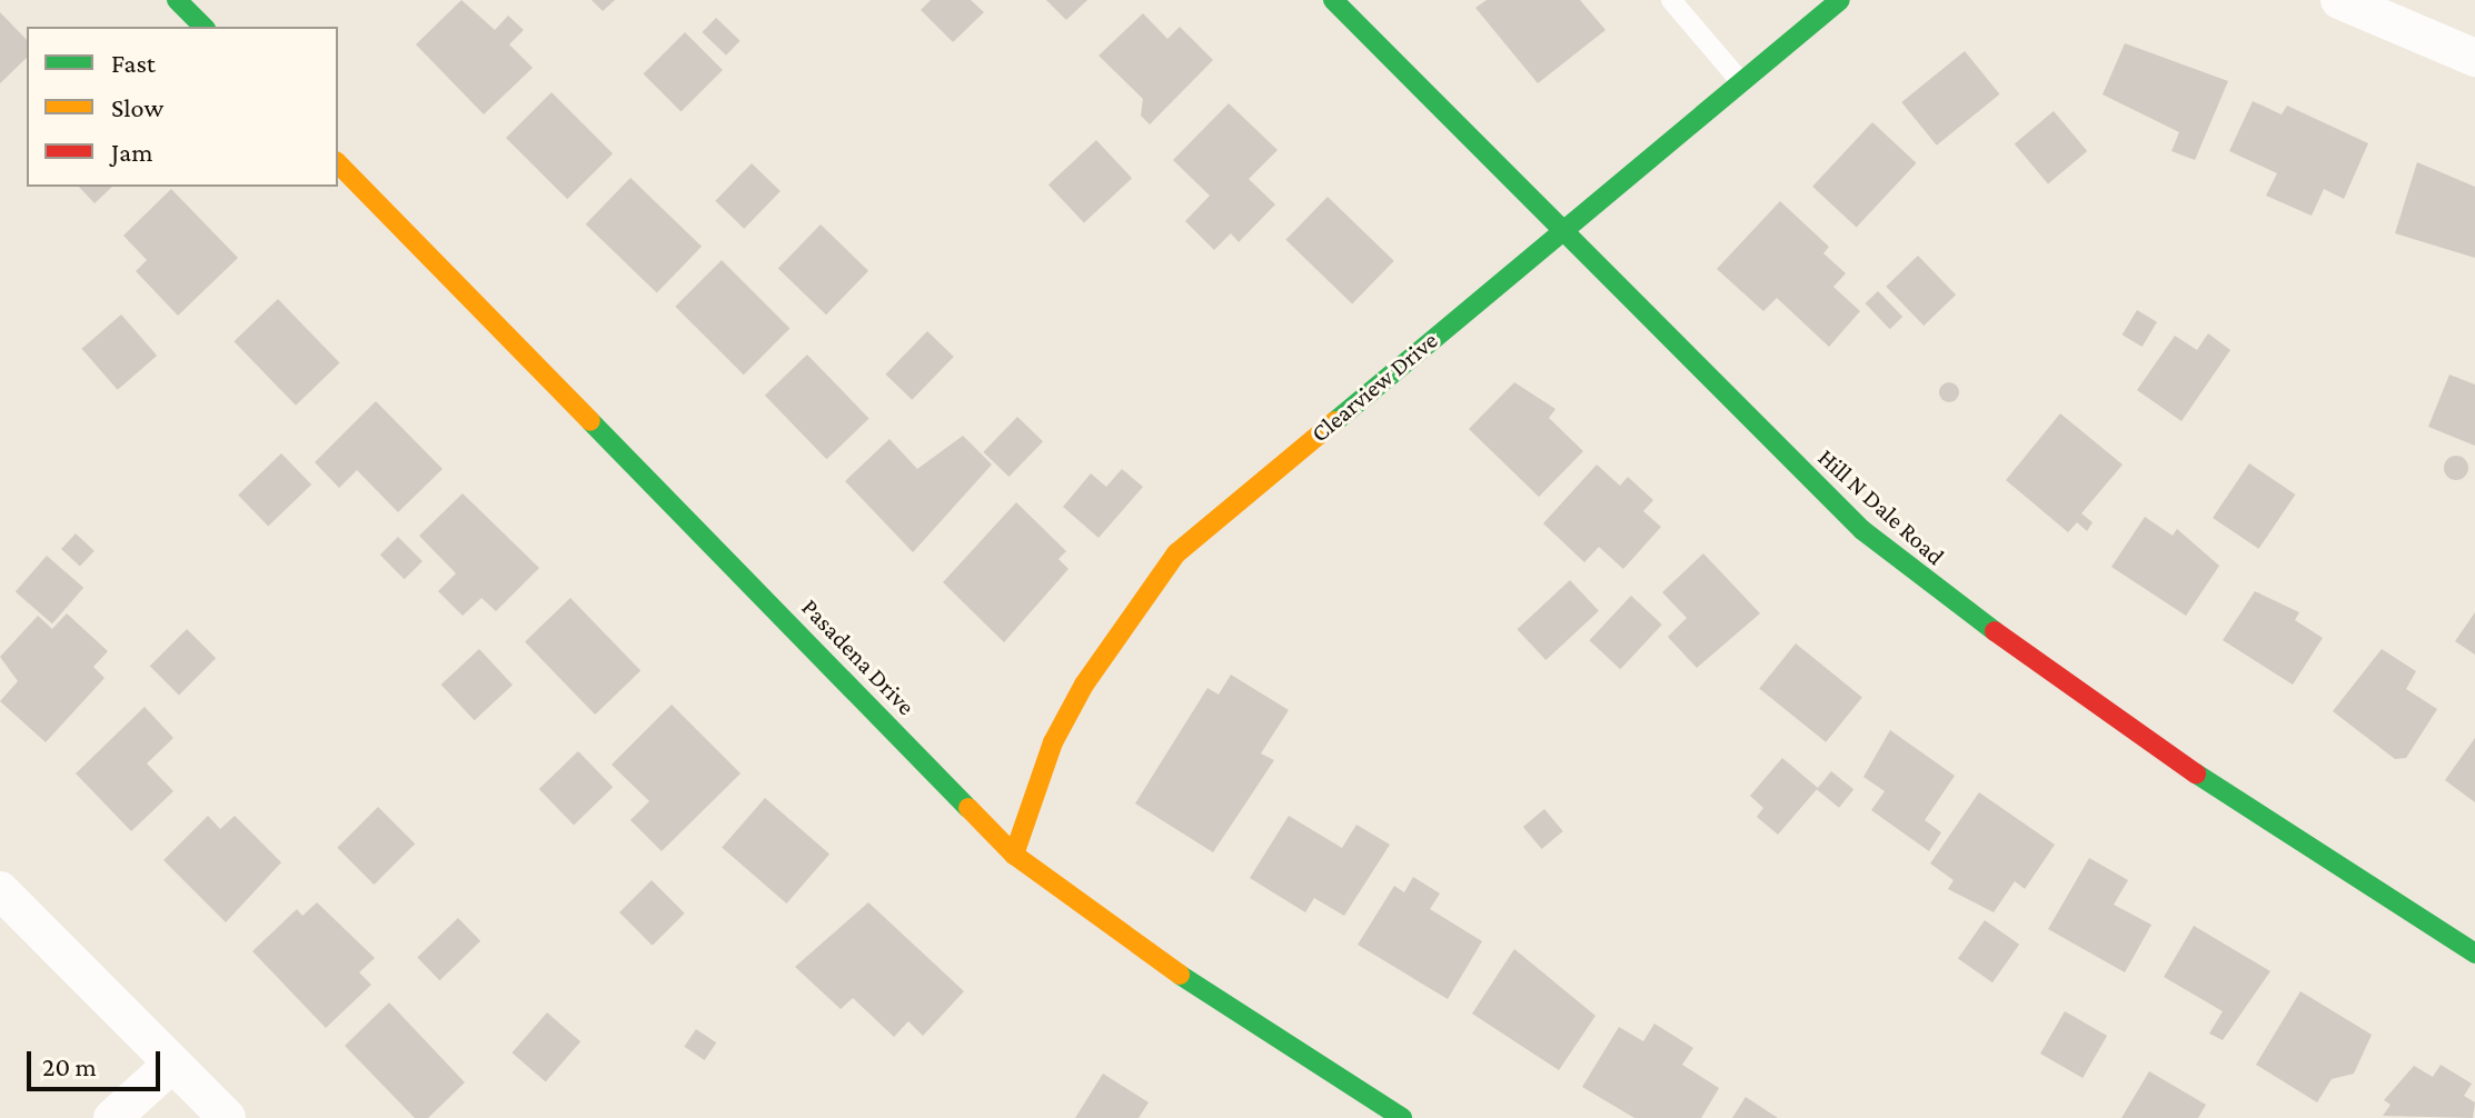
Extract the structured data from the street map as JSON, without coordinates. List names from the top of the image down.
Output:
{
  "streets": {
    "street": ["Clearview Drive", "Hill N Dale Road", "Pasadena Drive"]
  },
  "crossings": [
    ["Clearview Drive", "Hill N Dale Road"],
    ["Clearview Drive", "Pasadena Drive"]
  ],
  "legend": ["Fast", "Slow", "Jam"],
  "scale_bar": "20 m"
}
